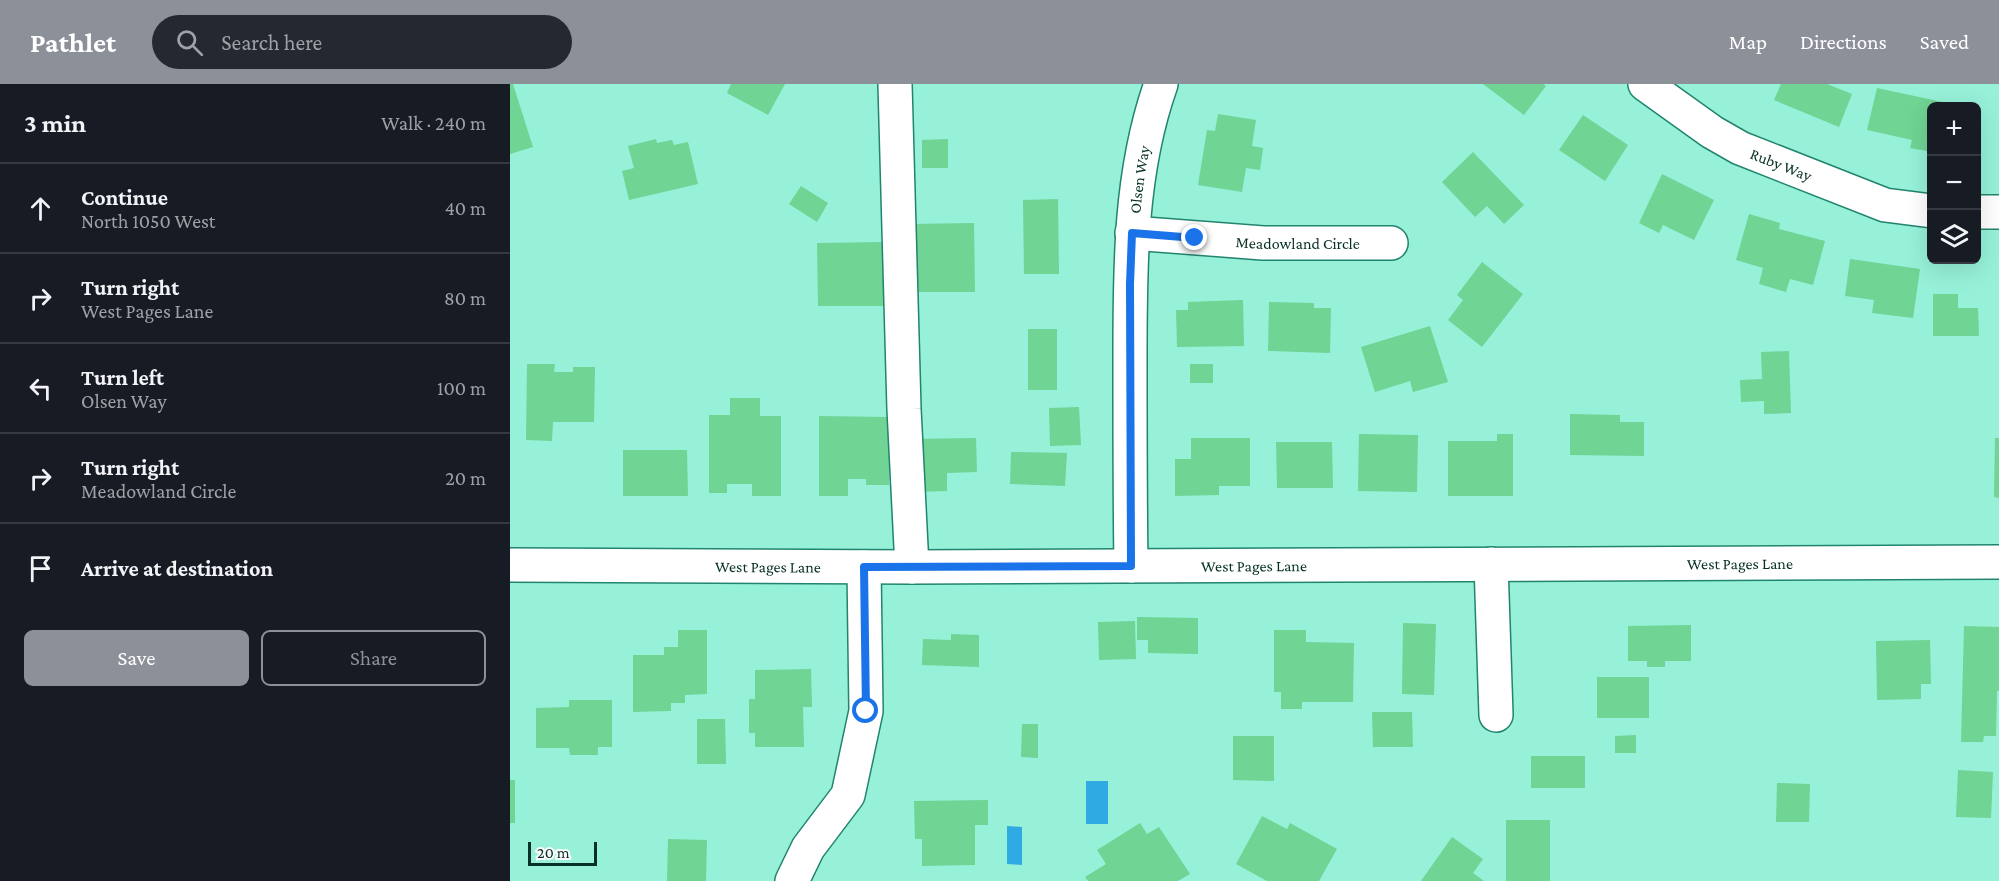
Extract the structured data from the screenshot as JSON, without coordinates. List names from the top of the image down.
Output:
{
  "streets": {
    "street": [
      "Ruby Way",
      "Olsen Way",
      "Meadowland Circle",
      "West Pages Lane"
    ]
  },
  "crossings": [
    ["Olsen Way", "Meadowland Circle"],
    ["Olsen Way", "West Pages Lane"]
  ],
  "scale_bar": "20 m",
  "page": {
    "header": "Pathlet",
    "search": "Search here",
    "nav": ["Map", "Directions", "Saved"],
    "heading": ["3 min", "Walk · 240 m"],
    "map_buttons": ["+", "−"],
    "list": [
      ["Continue", "North 1050 West", "40 m"],
      ["Turn right", "West Pages Lane", "80 m"],
      ["Turn left", "Olsen Way", "100 m"],
      ["Turn right", "Meadowland Circle", "20 m"],
      "Arrive at destination"
    ],
    "buttons": ["Save", "Share"],
    "scale": "20 m"
  }
}
